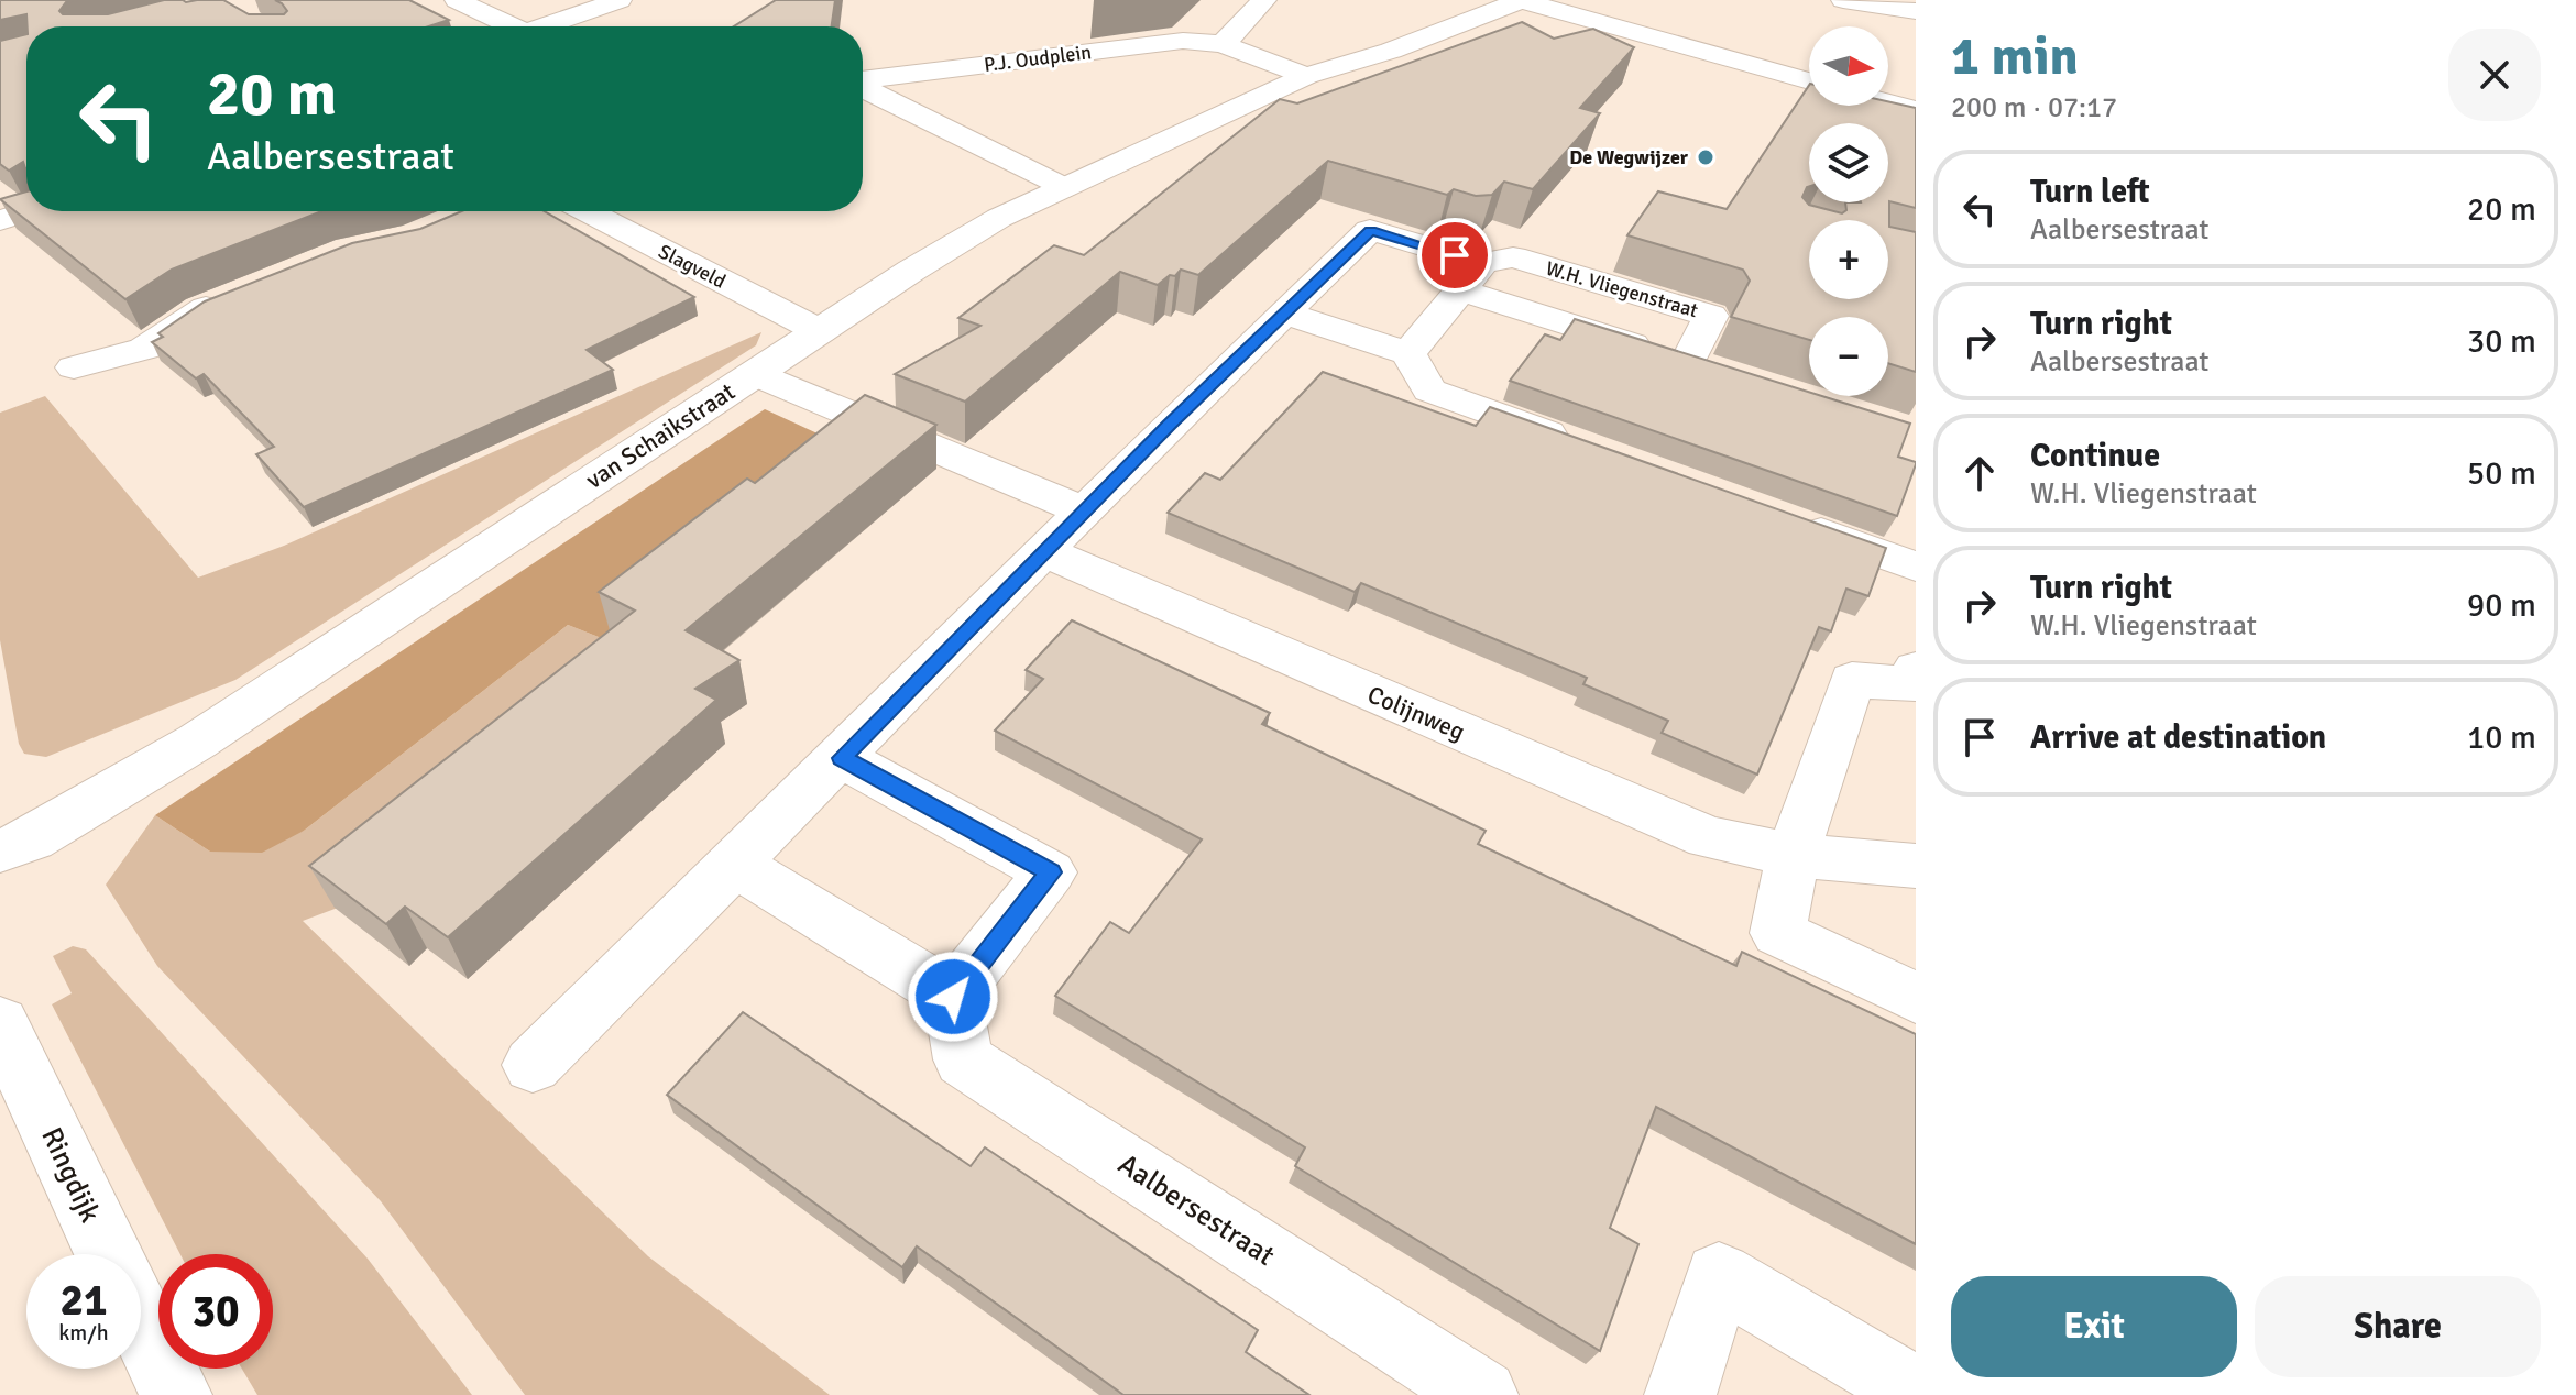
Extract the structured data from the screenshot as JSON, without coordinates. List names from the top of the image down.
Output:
{
  "streets": {
    "street": [
      "P.J. Oudplein",
      "Slagveld",
      "W.H. Vliegenstraat",
      "van Schaikstraat",
      "Colijnweg",
      "Ringdijk",
      "Aalbersestraat"
    ]
  },
  "crossings": [
    ["P.J. Oudplein", "van Schaikstraat"],
    ["Slagveld", "van Schaikstraat"]
  ],
  "places": ["De Wegwijzer"],
  "north": "right",
  "page": {
    "heading": ["1 min", "200 m · 07:17"],
    "map_buttons": ["+", "−"],
    "turn": ["20 m", "Aalbersestraat"],
    "list": [
      {
        "name": "Turn left",
        "note": "Aalbersestraat",
        "value": "20 m"
      },
      {
        "name": "Turn right",
        "note": "Aalbersestraat",
        "value": "30 m"
      },
      {
        "name": "Continue",
        "note": "W.H. Vliegenstraat",
        "value": "50 m"
      },
      {
        "name": "Turn right",
        "note": "W.H. Vliegenstraat",
        "value": "90 m"
      },
      {
        "name": "Arrive at destination",
        "value": "10 m"
      }
    ],
    "speed": "21 km/h",
    "limit": "30",
    "buttons": ["Exit", "Share"]
  }
}
